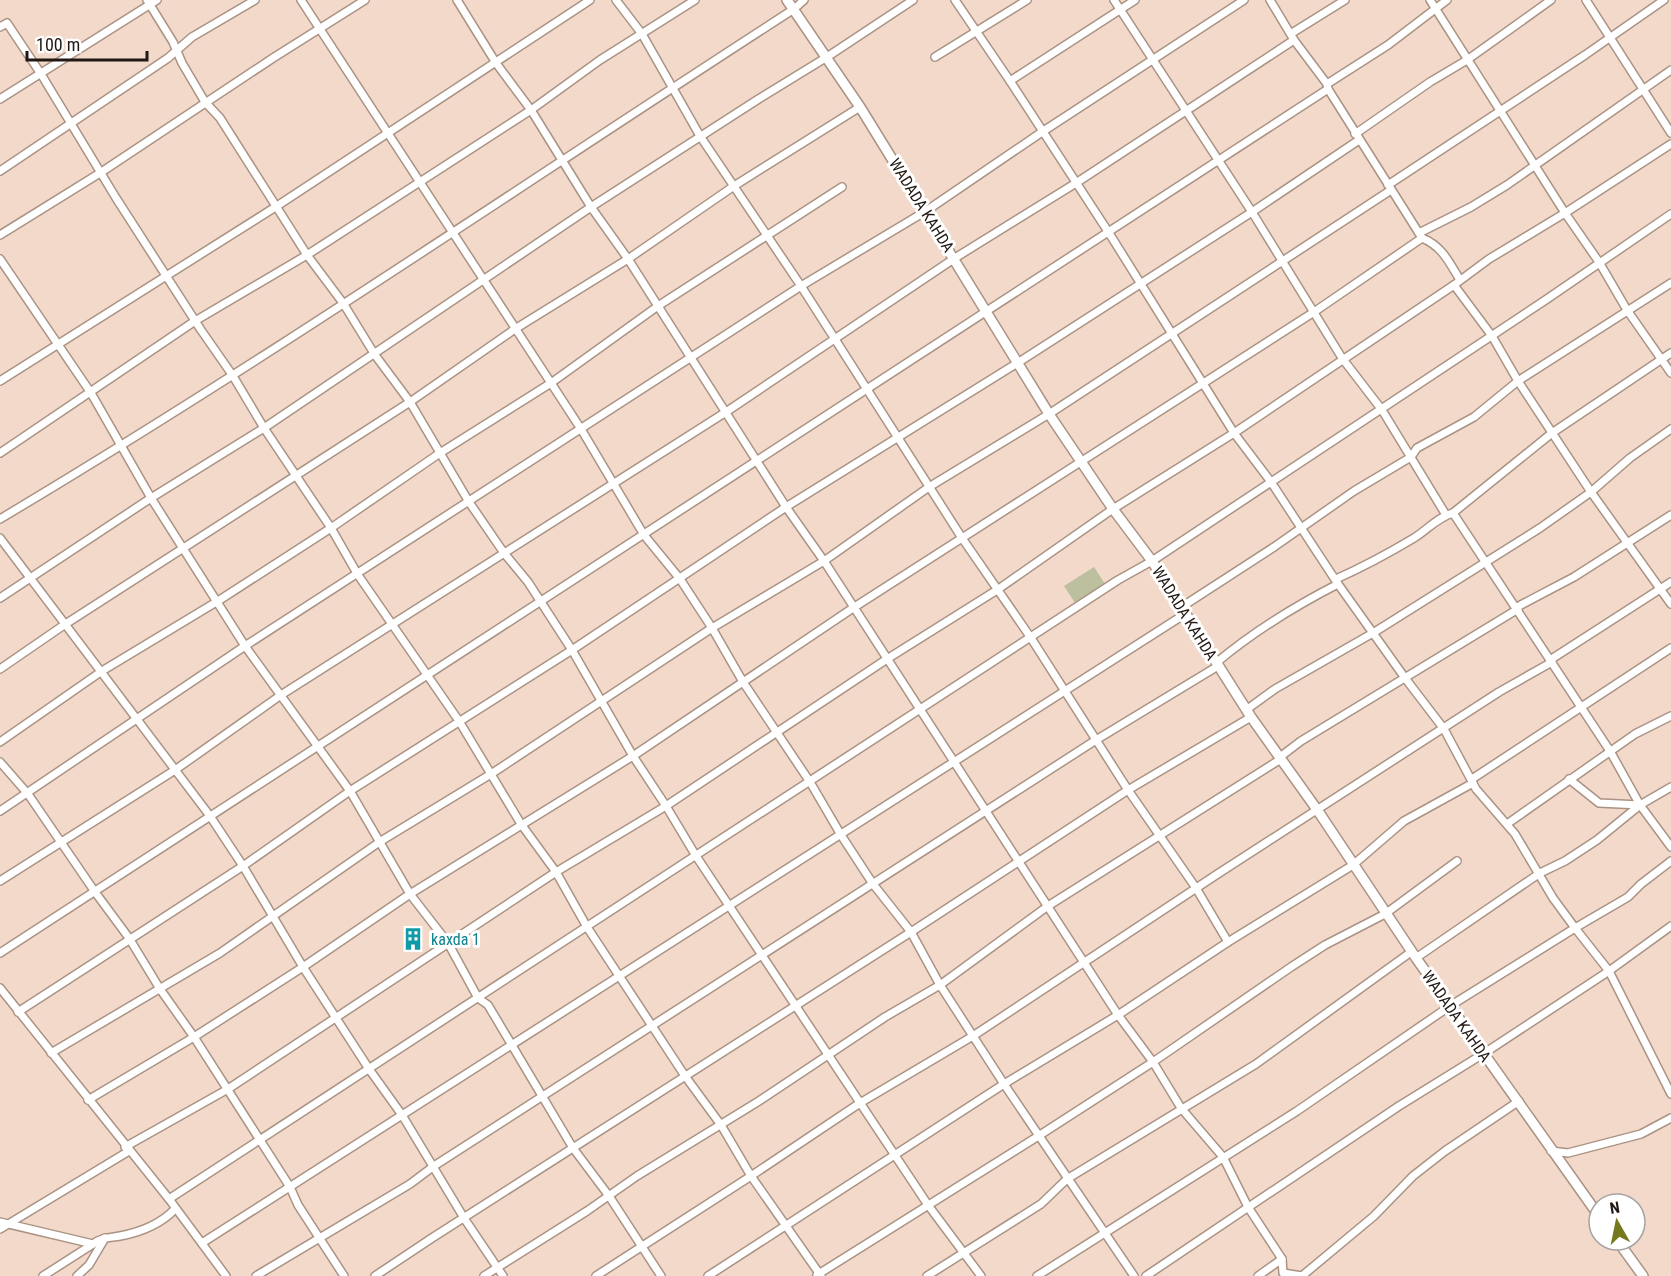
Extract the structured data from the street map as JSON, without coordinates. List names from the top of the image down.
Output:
{
  "streets": {
    "main road": ["WADADA KAHDA"]
  },
  "places": {
    "building": ["kaxda 1"]
  },
  "scale_bar": "100 m",
  "north": "top"
}
